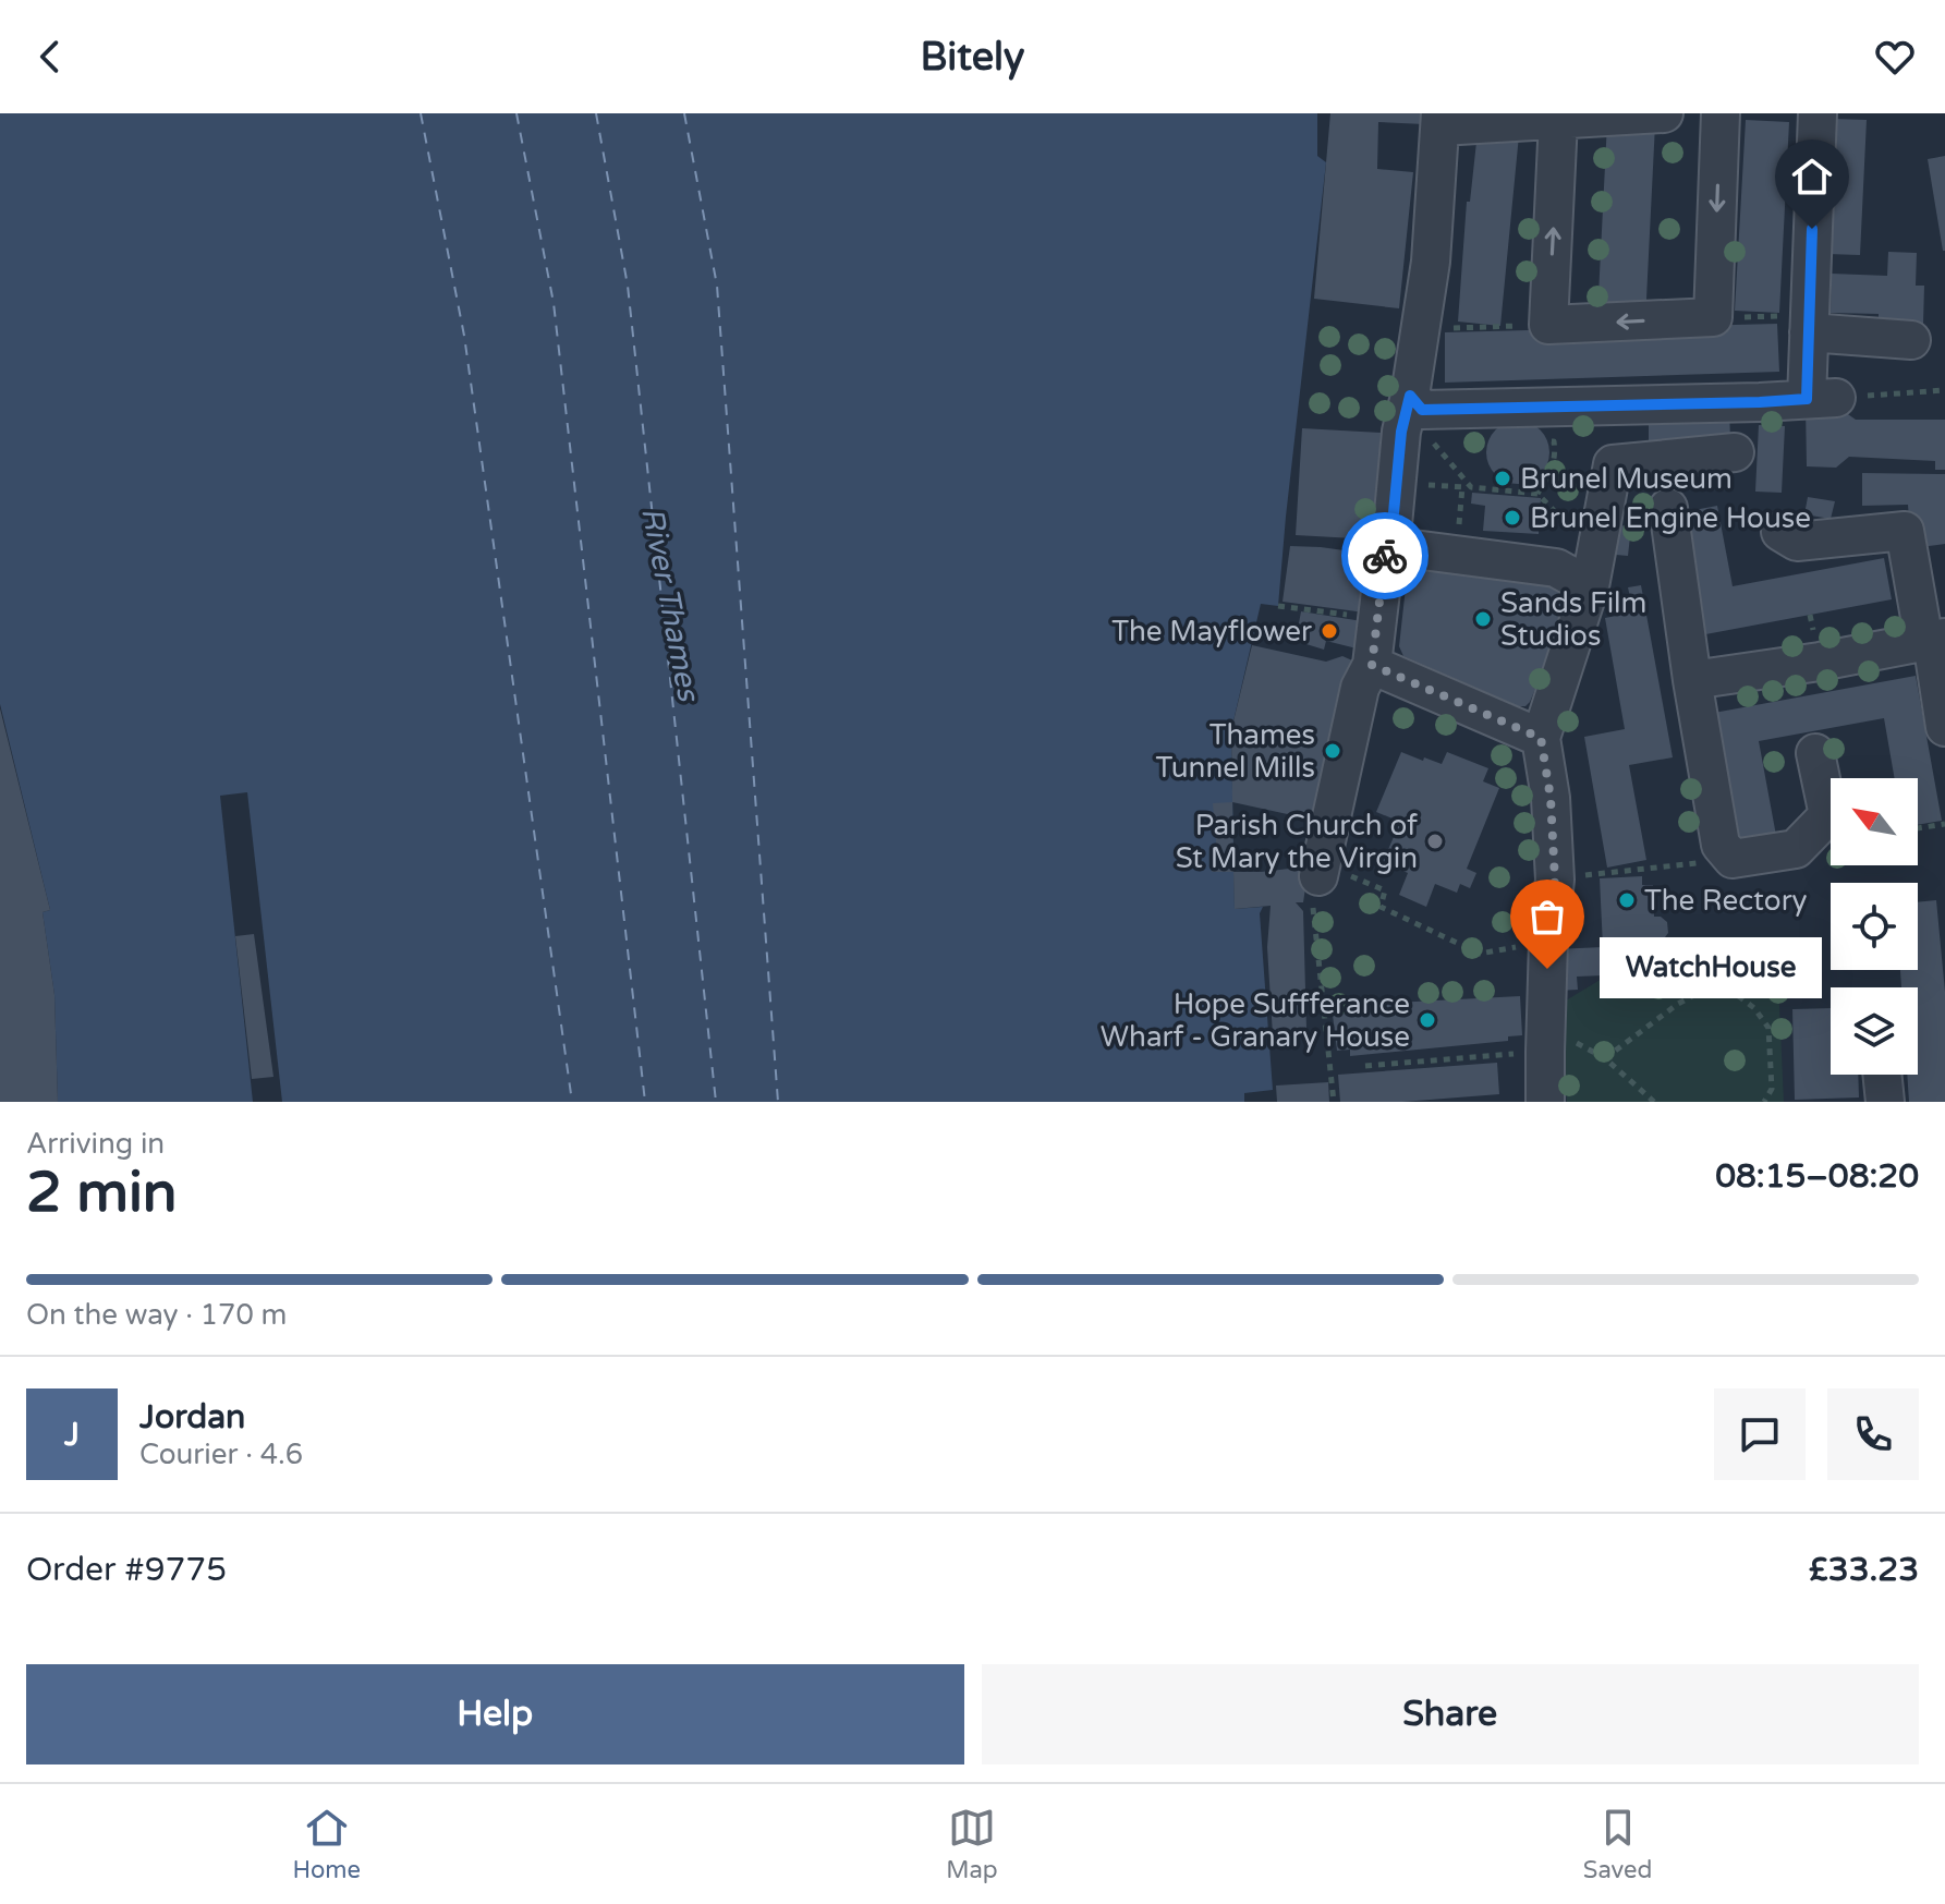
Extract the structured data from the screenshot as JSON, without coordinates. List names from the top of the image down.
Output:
{
  "water": ["River Thames"],
  "places": [
    "Brunel Museum",
    "Brunel Engine House",
    "Sands Film Studios",
    "The Mayflower",
    "Thames Tunnel Mills",
    "Parish Church of St Mary the Virgin",
    "The Rectory",
    "WatchHouse",
    "Hope Suffferance Wharf - Granary House"
  ],
  "north": "top left",
  "page": {
    "header": "Bitely",
    "bubble": "WatchHouse",
    "heading": ["2 min", "Arriving in", "08:15–08:20"],
    "panel": [
      "Jordan",
      "Courier · 4.6",
      "Order #9775",
      "£33.23"
    ],
    "bar": "On the way · 170 m",
    "round": "J",
    "buttons": ["Help", "Share"],
    "tabs": ["Home", "Map", "Saved"]
  }
}
